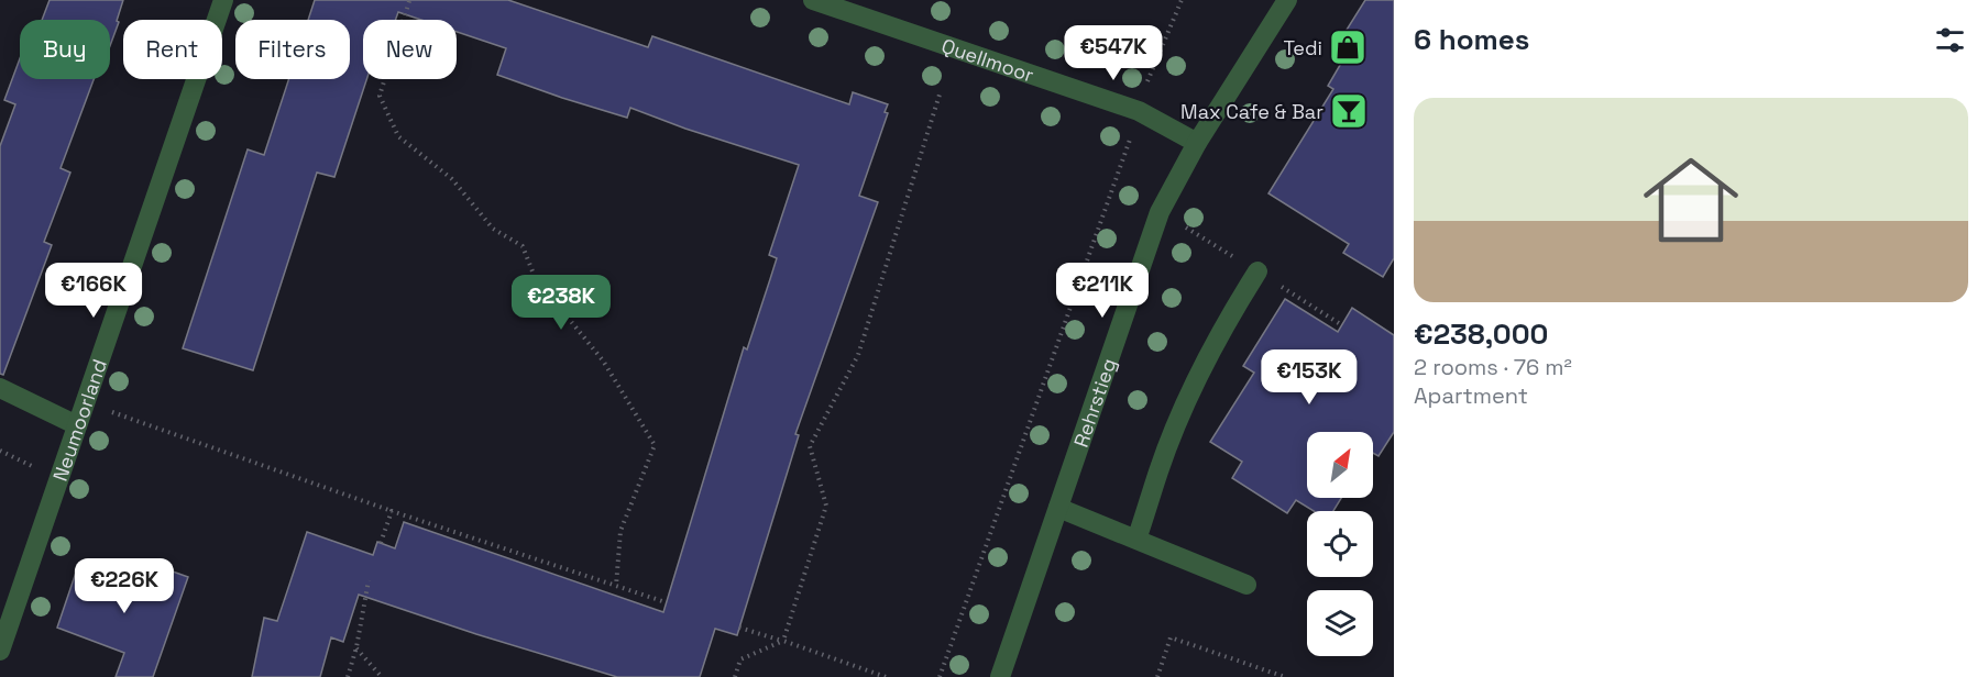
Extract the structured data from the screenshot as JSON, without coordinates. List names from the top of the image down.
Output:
{
  "streets": {
    "street": ["Quellmoor", "Rehrstieg", "Neumoorland"]
  },
  "crossings": [
    ["Quellmoor", "Rehrstieg"]
  ],
  "places": {
    "shop": ["Tedi"],
    "bar": ["Max Cafe & Bar"]
  },
  "north": "top right",
  "page": {
    "heading": "6 homes",
    "chip": [
      "Buy",
      "Rent",
      "Filters",
      "New"
    ],
    "price": [
      "€547K",
      "€166K",
      "€211K",
      "€238K",
      "€153K",
      "€226K"
    ],
    "list": [
      {
        "name": "€238,000",
        "note": "2 rooms · 76 m² · Apartment"
      }
    ]
  }
}
